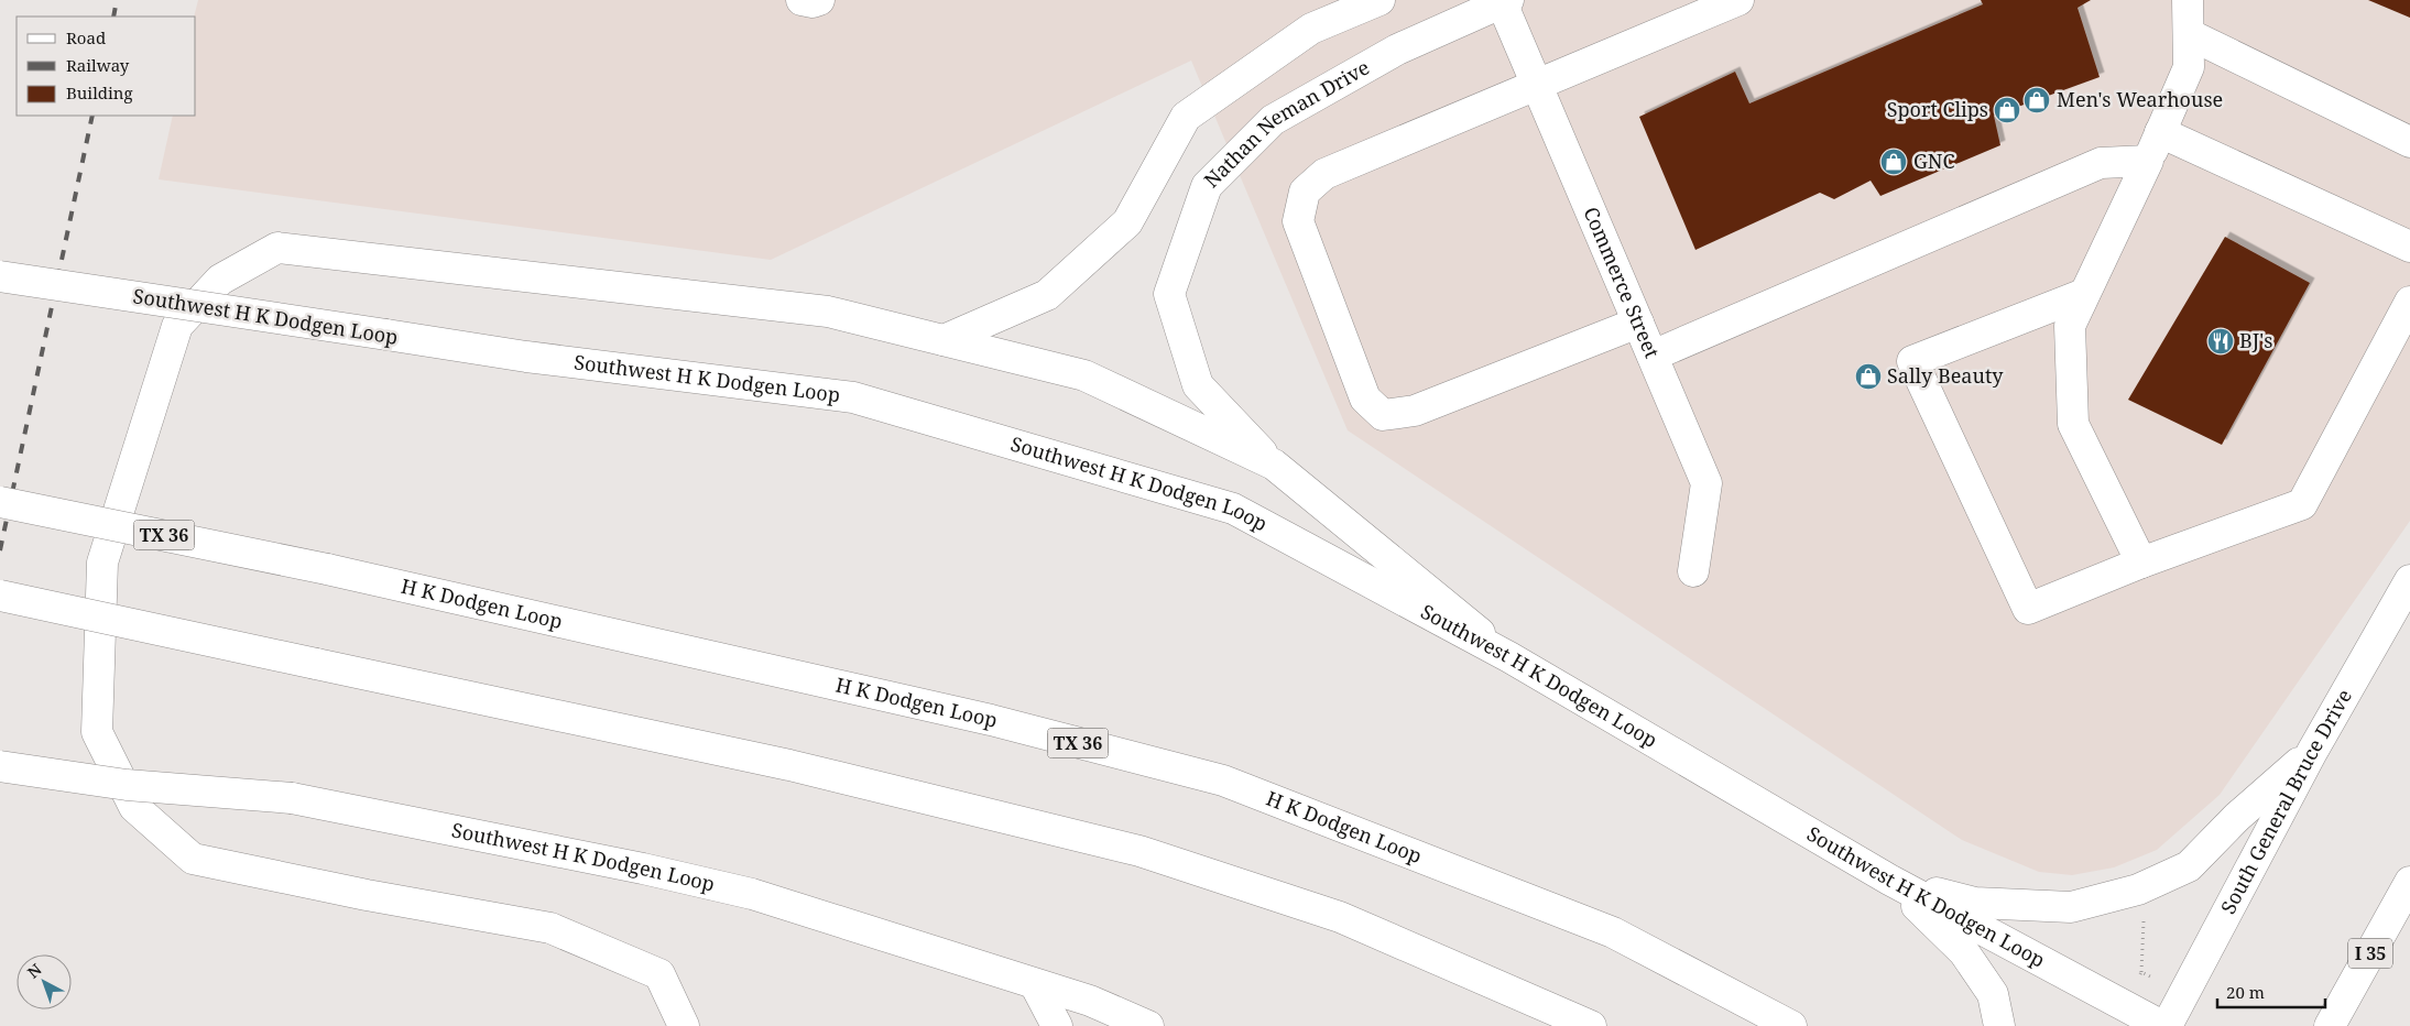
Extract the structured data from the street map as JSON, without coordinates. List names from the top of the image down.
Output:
{
  "streets": {
    "main road": [
      "Nathan Neman Drive",
      "Commerce Street",
      "Southwest H K Dodgen Loop",
      "TX 36",
      "H K Dodgen Loop",
      "South General Bruce Drive",
      "I 35"
    ]
  },
  "crossings": [
    ["Nathan Neman Drive", "Commerce Street"]
  ],
  "places": {
    "shop": [
      "Men's Wearhouse",
      "Sport Clips",
      "GNC",
      "Sally Beauty"
    ],
    "restaurant": ["BJ's"]
  },
  "legend": ["Road", "Railway", "Building"],
  "scale_bar": "20 m",
  "north": "top left"
}
